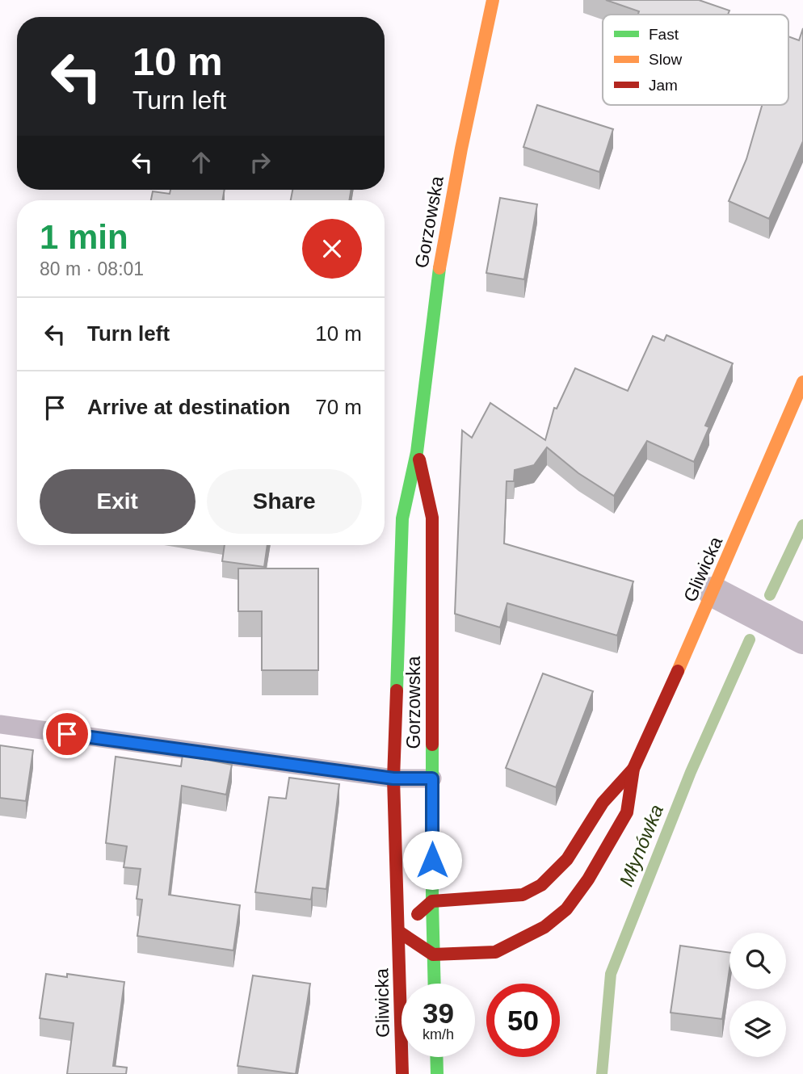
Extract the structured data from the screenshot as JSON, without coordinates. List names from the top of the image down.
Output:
{
  "streets": {
    "main road": ["Gorzowska", "Gliwicka"]
  },
  "crossings": [
    ["Gorzowska", "Gliwicka"]
  ],
  "water": ["Młynówka"],
  "legend": ["Fast", "Slow", "Jam"],
  "page": {
    "turn": ["10 m", "Turn left"],
    "heading": ["1 min", "80 m · 08:01"],
    "list": [
      {
        "name": "Turn left",
        "value": "10 m"
      },
      {
        "name": "Arrive at destination",
        "value": "70 m"
      }
    ],
    "buttons": ["Exit", "Share"],
    "speed": "39 km/h",
    "limit": "50"
  }
}
